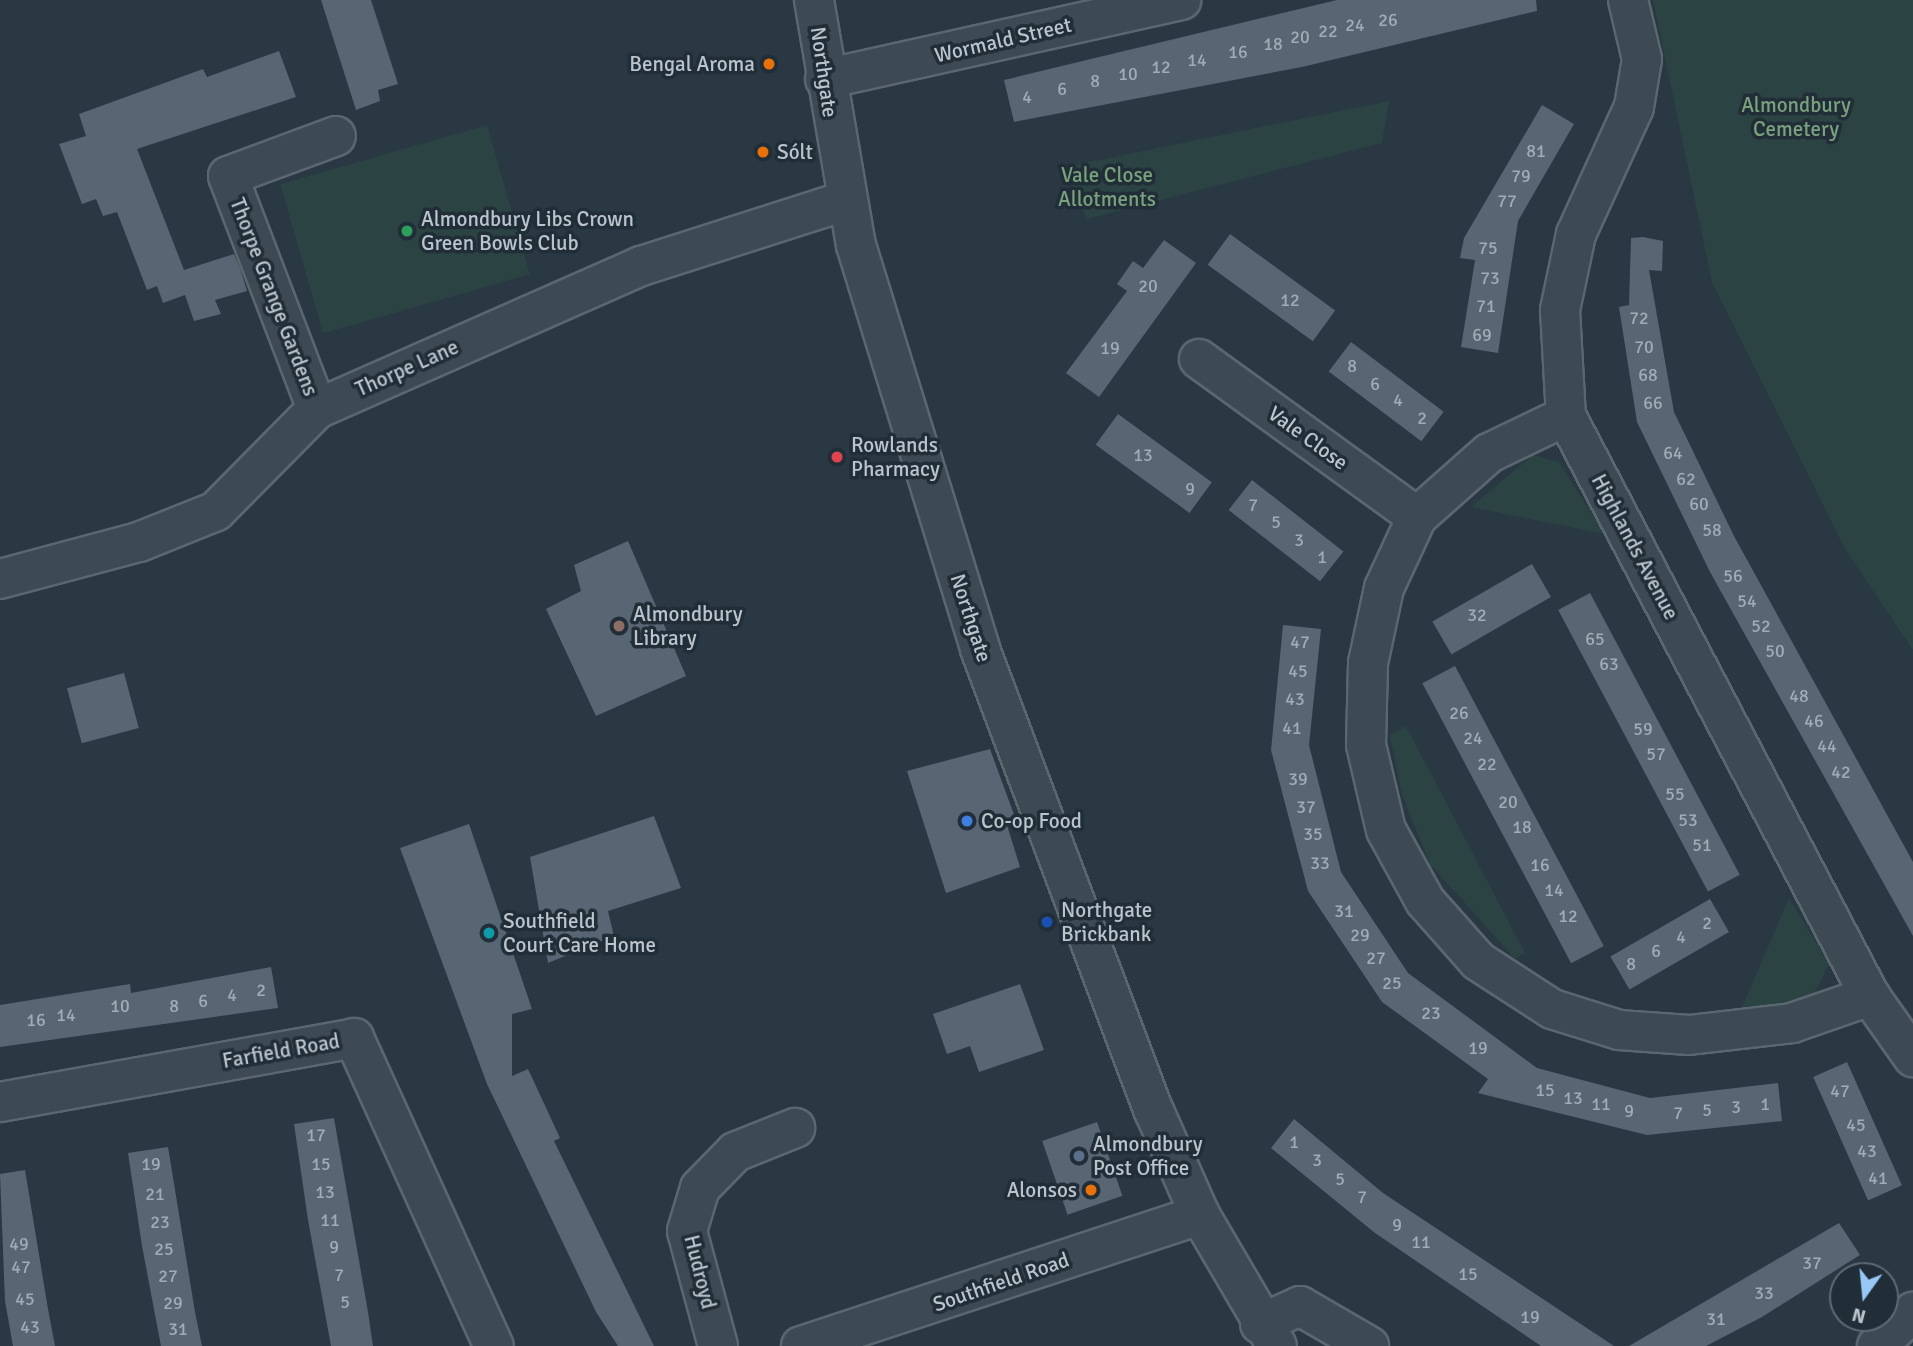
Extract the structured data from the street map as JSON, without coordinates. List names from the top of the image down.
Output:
{
  "streets": {
    "street": [
      "Wormald Street",
      "Northgate",
      "Thorpe Grange Gardens",
      "Thorpe Lane",
      "Vale Close",
      "Highlands Avenue",
      "Farfield Road",
      "Hudroyd",
      "Southfield Road"
    ]
  },
  "crossings": [
    ["Wormald Street", "Northgate"],
    ["Northgate", "Thorpe Lane"],
    ["Northgate", "Southfield Road"],
    ["Thorpe Grange Gardens", "Thorpe Lane"]
  ],
  "parks": ["Almondbury Cemetery", "Vale Close Allotments"],
  "places": [
    "Bengal Aroma",
    "Sólt",
    "Almondbury Libs Crown Green Bowls Club",
    "Rowlands Pharmacy",
    "Almondbury Library",
    "Co-op Food",
    "Northgate Brickbank",
    "Southfield Court Care Home",
    "Almondbury Post Office",
    "Alonsos"
  ],
  "house_numbers": [
    "26",
    "24",
    "22",
    "20",
    "18",
    "16",
    "14",
    "12",
    "10",
    "8",
    "6",
    "4",
    "81",
    "79",
    "77",
    "75",
    "73",
    "20",
    "12",
    "71",
    "72",
    "69",
    "70",
    "19",
    "8",
    "68",
    "6",
    "4",
    "66",
    "2",
    "64",
    "13",
    "62",
    "9",
    "60",
    "7",
    "5",
    "58",
    "3",
    "1",
    "56",
    "54",
    "32",
    "52",
    "65",
    "47",
    "50",
    "63",
    "45",
    "48",
    "43",
    "26",
    "46",
    "41",
    "59",
    "24",
    "44",
    "57",
    "22",
    "42",
    "39",
    "55",
    "20",
    "37",
    "53",
    "18",
    "35",
    "51",
    "33",
    "16",
    "14",
    "31",
    "12",
    "2",
    "29",
    "4",
    "6",
    "27",
    "8",
    "25",
    "2",
    "4",
    "6",
    "10",
    "8",
    "23",
    "14",
    "16",
    "19",
    "15",
    "47",
    "13",
    "11",
    "1",
    "3",
    "5",
    "9",
    "7",
    "45",
    "17",
    "1",
    "43",
    "3",
    "19",
    "15",
    "41",
    "5",
    "13",
    "21",
    "7",
    "11",
    "23",
    "9",
    "11",
    "49",
    "9",
    "25",
    "37",
    "47",
    "15",
    "7",
    "27",
    "33",
    "45",
    "5",
    "29",
    "19",
    "31",
    "43",
    "31"
  ],
  "north": "bottom"
}
